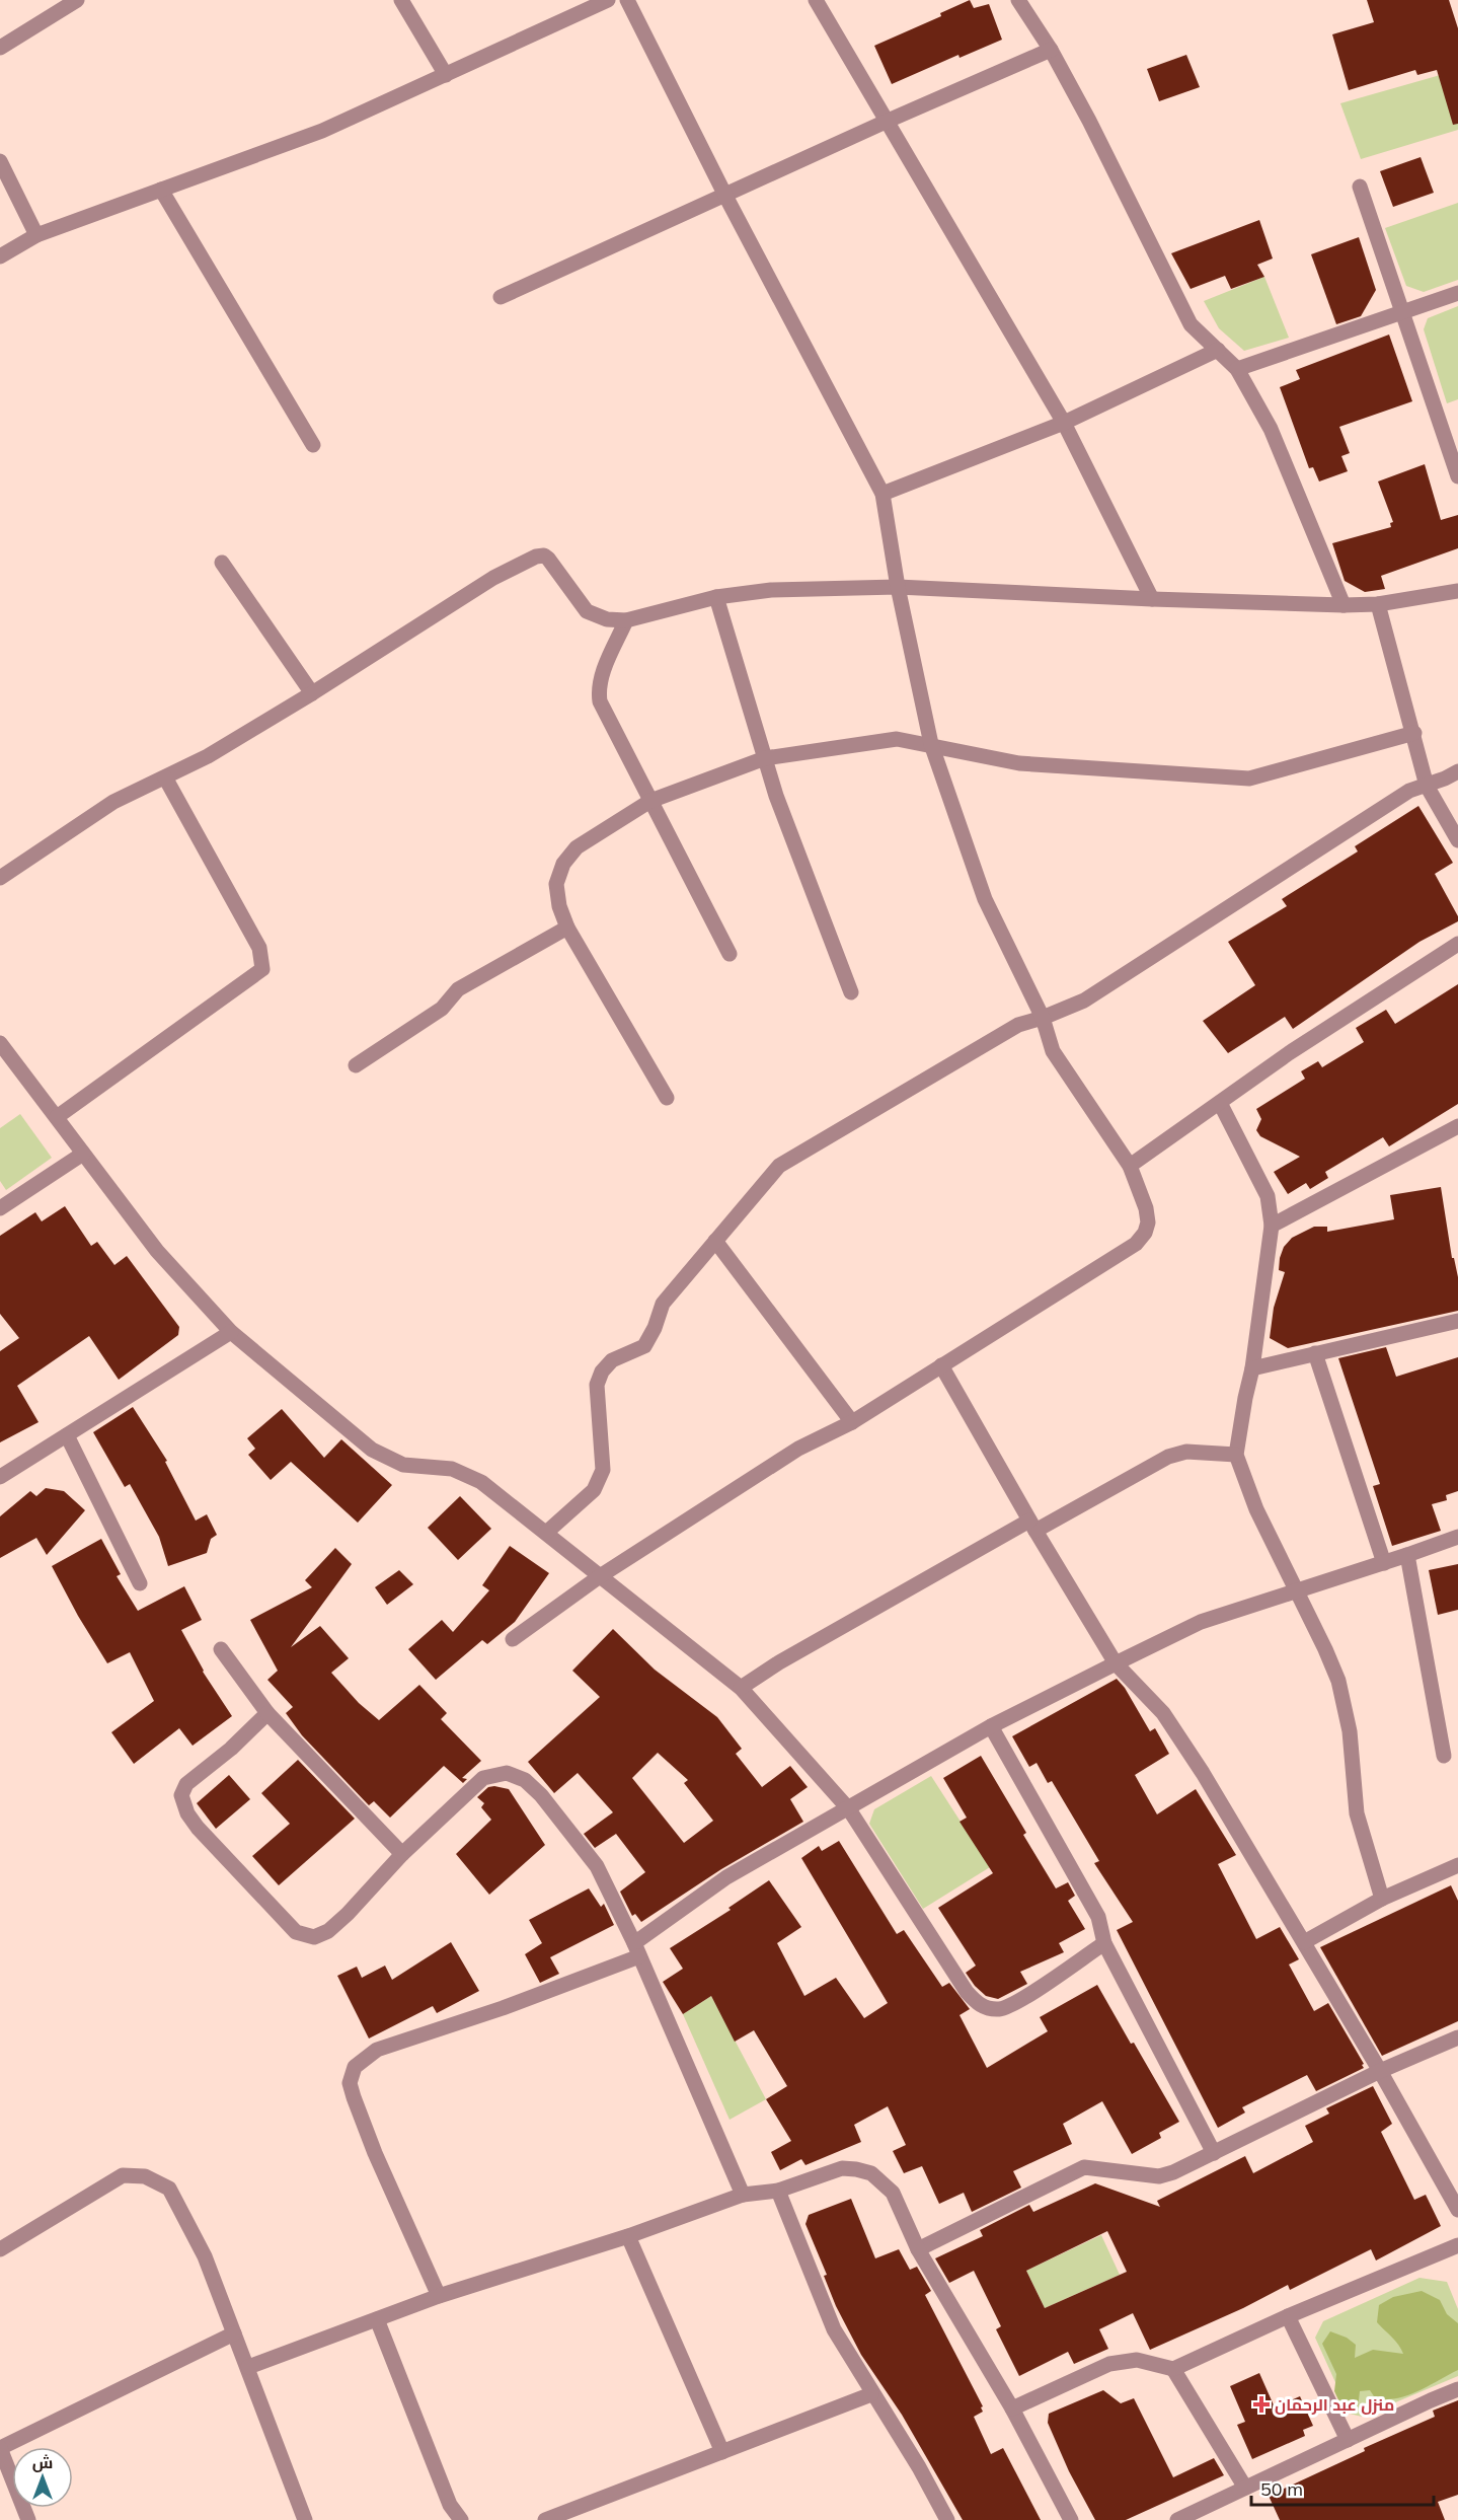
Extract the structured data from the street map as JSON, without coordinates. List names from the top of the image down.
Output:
{
  "places": {
    "health": ["منزل عبد الرحمان"]
  },
  "scale_bar": "50 m",
  "north": "top"
}
